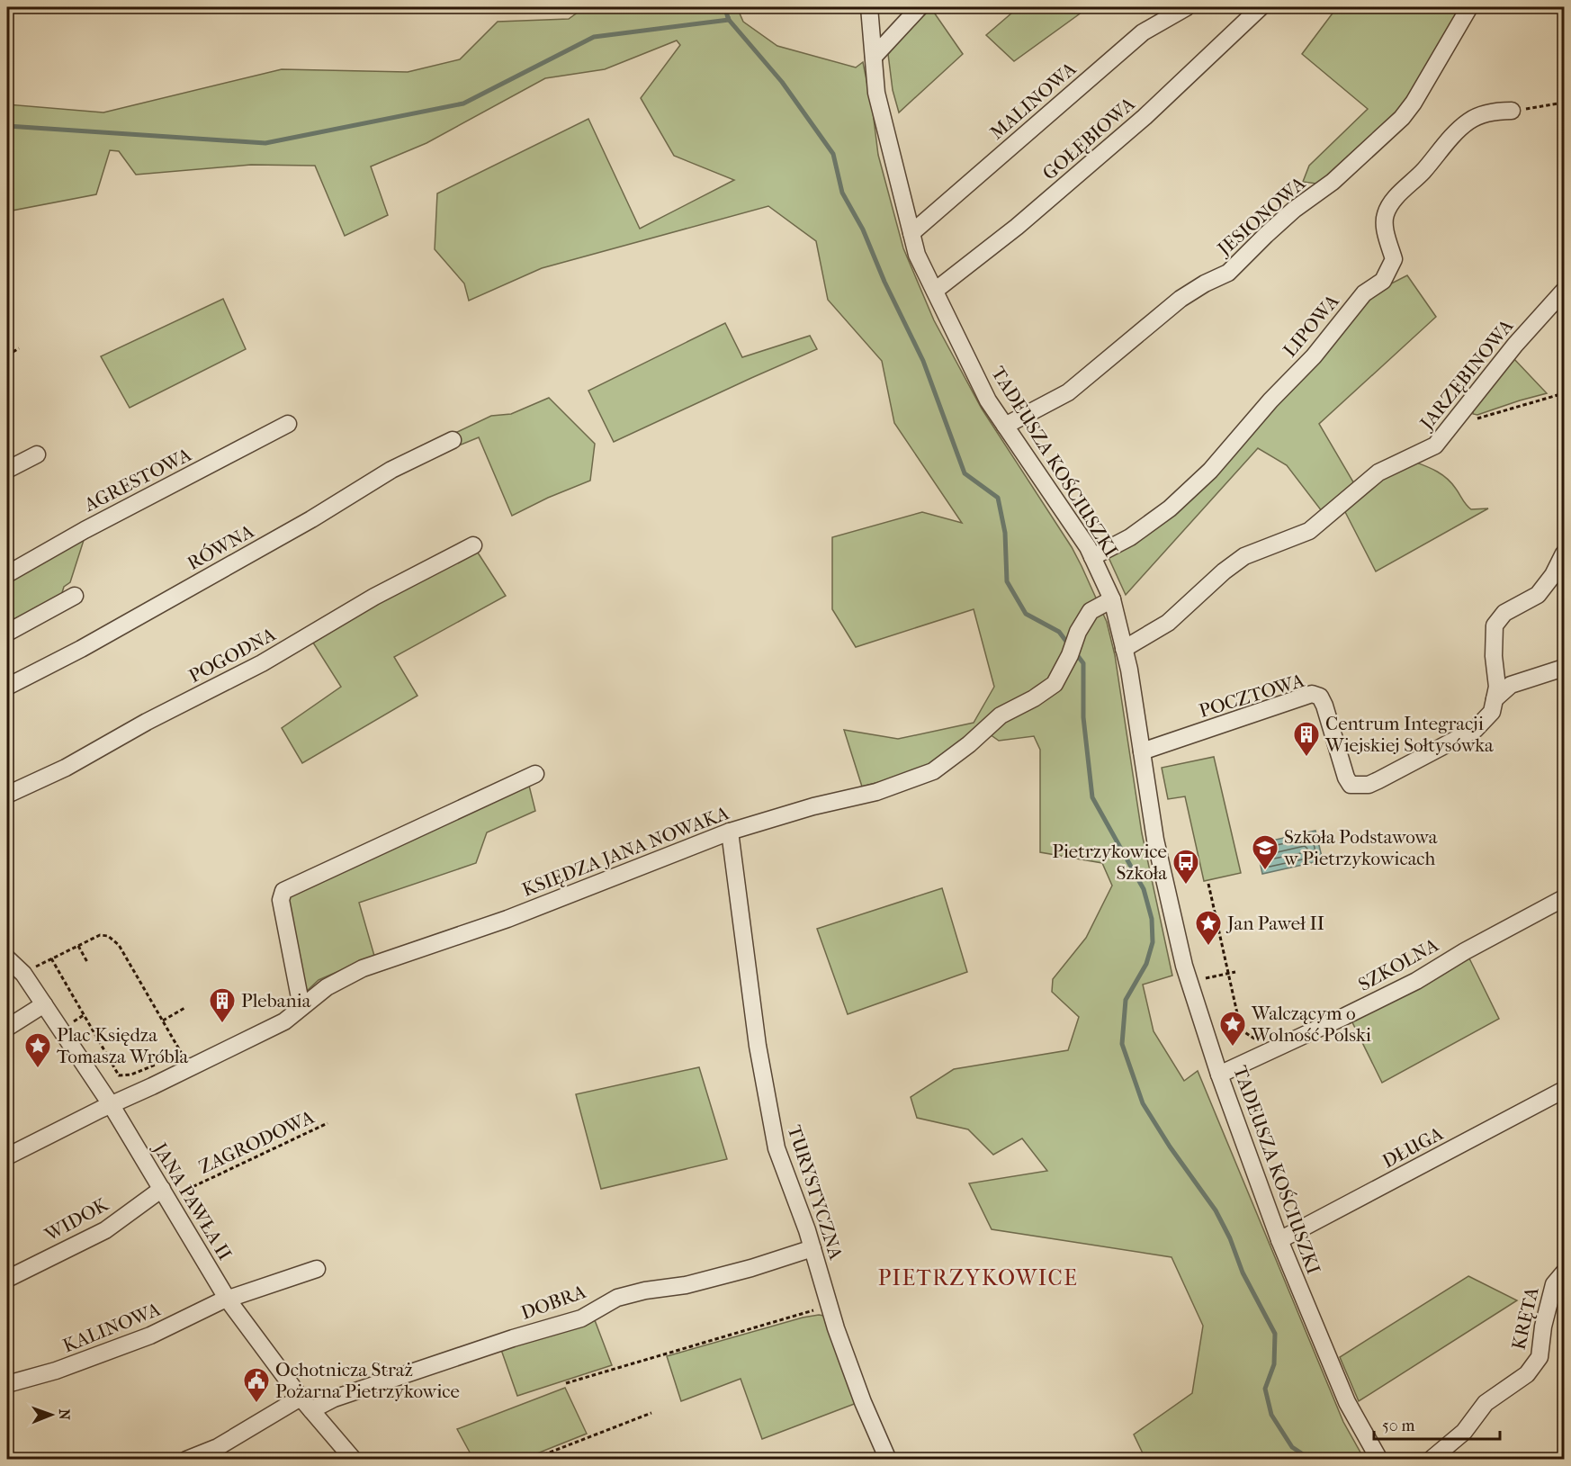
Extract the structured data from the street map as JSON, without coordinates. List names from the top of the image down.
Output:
{
  "streets": {
    "street": [
      "MALINOWA",
      "GOŁĘBIOWA",
      "JESIONOWA",
      "LIPOWA",
      "JARZĘBINOWA",
      "TADEUSZA KOŚCIUSZKI",
      "AGRESTOWA",
      "RÓWNA",
      "POGODNA",
      "POCZTOWA",
      "KSIĘDZA JANA NOWAKA",
      "SZKOLNA",
      "DŁUGA",
      "TURYSTYCZNA",
      "JANA PAWŁA II",
      "WIDOK",
      "DOBRA",
      "KRĘTA",
      "KALINOWA"
    ],
    "path": ["ZAGRODOWA"]
  },
  "crossings": [
    ["MALINOWA", "TADEUSZA KOŚCIUSZKI"],
    ["GOŁĘBIOWA", "TADEUSZA KOŚCIUSZKI"],
    ["JESIONOWA", "TADEUSZA KOŚCIUSZKI"],
    ["LIPOWA", "TADEUSZA KOŚCIUSZKI"],
    ["JARZĘBINOWA", "TADEUSZA KOŚCIUSZKI"],
    ["TADEUSZA KOŚCIUSZKI", "POCZTOWA"],
    ["TADEUSZA KOŚCIUSZKI", "KSIĘDZA JANA NOWAKA"],
    ["TADEUSZA KOŚCIUSZKI", "SZKOLNA"],
    ["TADEUSZA KOŚCIUSZKI", "DŁUGA"],
    ["KSIĘDZA JANA NOWAKA", "TURYSTYCZNA"],
    ["KSIĘDZA JANA NOWAKA", "JANA PAWŁA II"],
    ["ZAGRODOWA", "JANA PAWŁA II"],
    ["ZAGRODOWA", "WIDOK"],
    ["TURYSTYCZNA", "DOBRA"],
    ["JANA PAWŁA II", "WIDOK"],
    ["JANA PAWŁA II", "DOBRA"],
    ["JANA PAWŁA II", "KALINOWA"]
  ],
  "districts": ["PIETRZYKOWICE"],
  "places": {
    "building": ["Centrum Integracji Wiejskiej Sołtysówka", "Plebania"],
    "school or university": ["Szkoła Podstawowa w Pietrzykowicach"],
    "bus stop": ["Pietrzykowice Szkoła"],
    "place": ["Jan Paweł II", "Walczącym o Wolność Polski", "Plac Księdza Tomasza Wróbla"],
    "public building": ["Ochotnicza Straż Pożarna Pietrzykowice"]
  },
  "scale_bar": "50 m",
  "north": "right"
}
